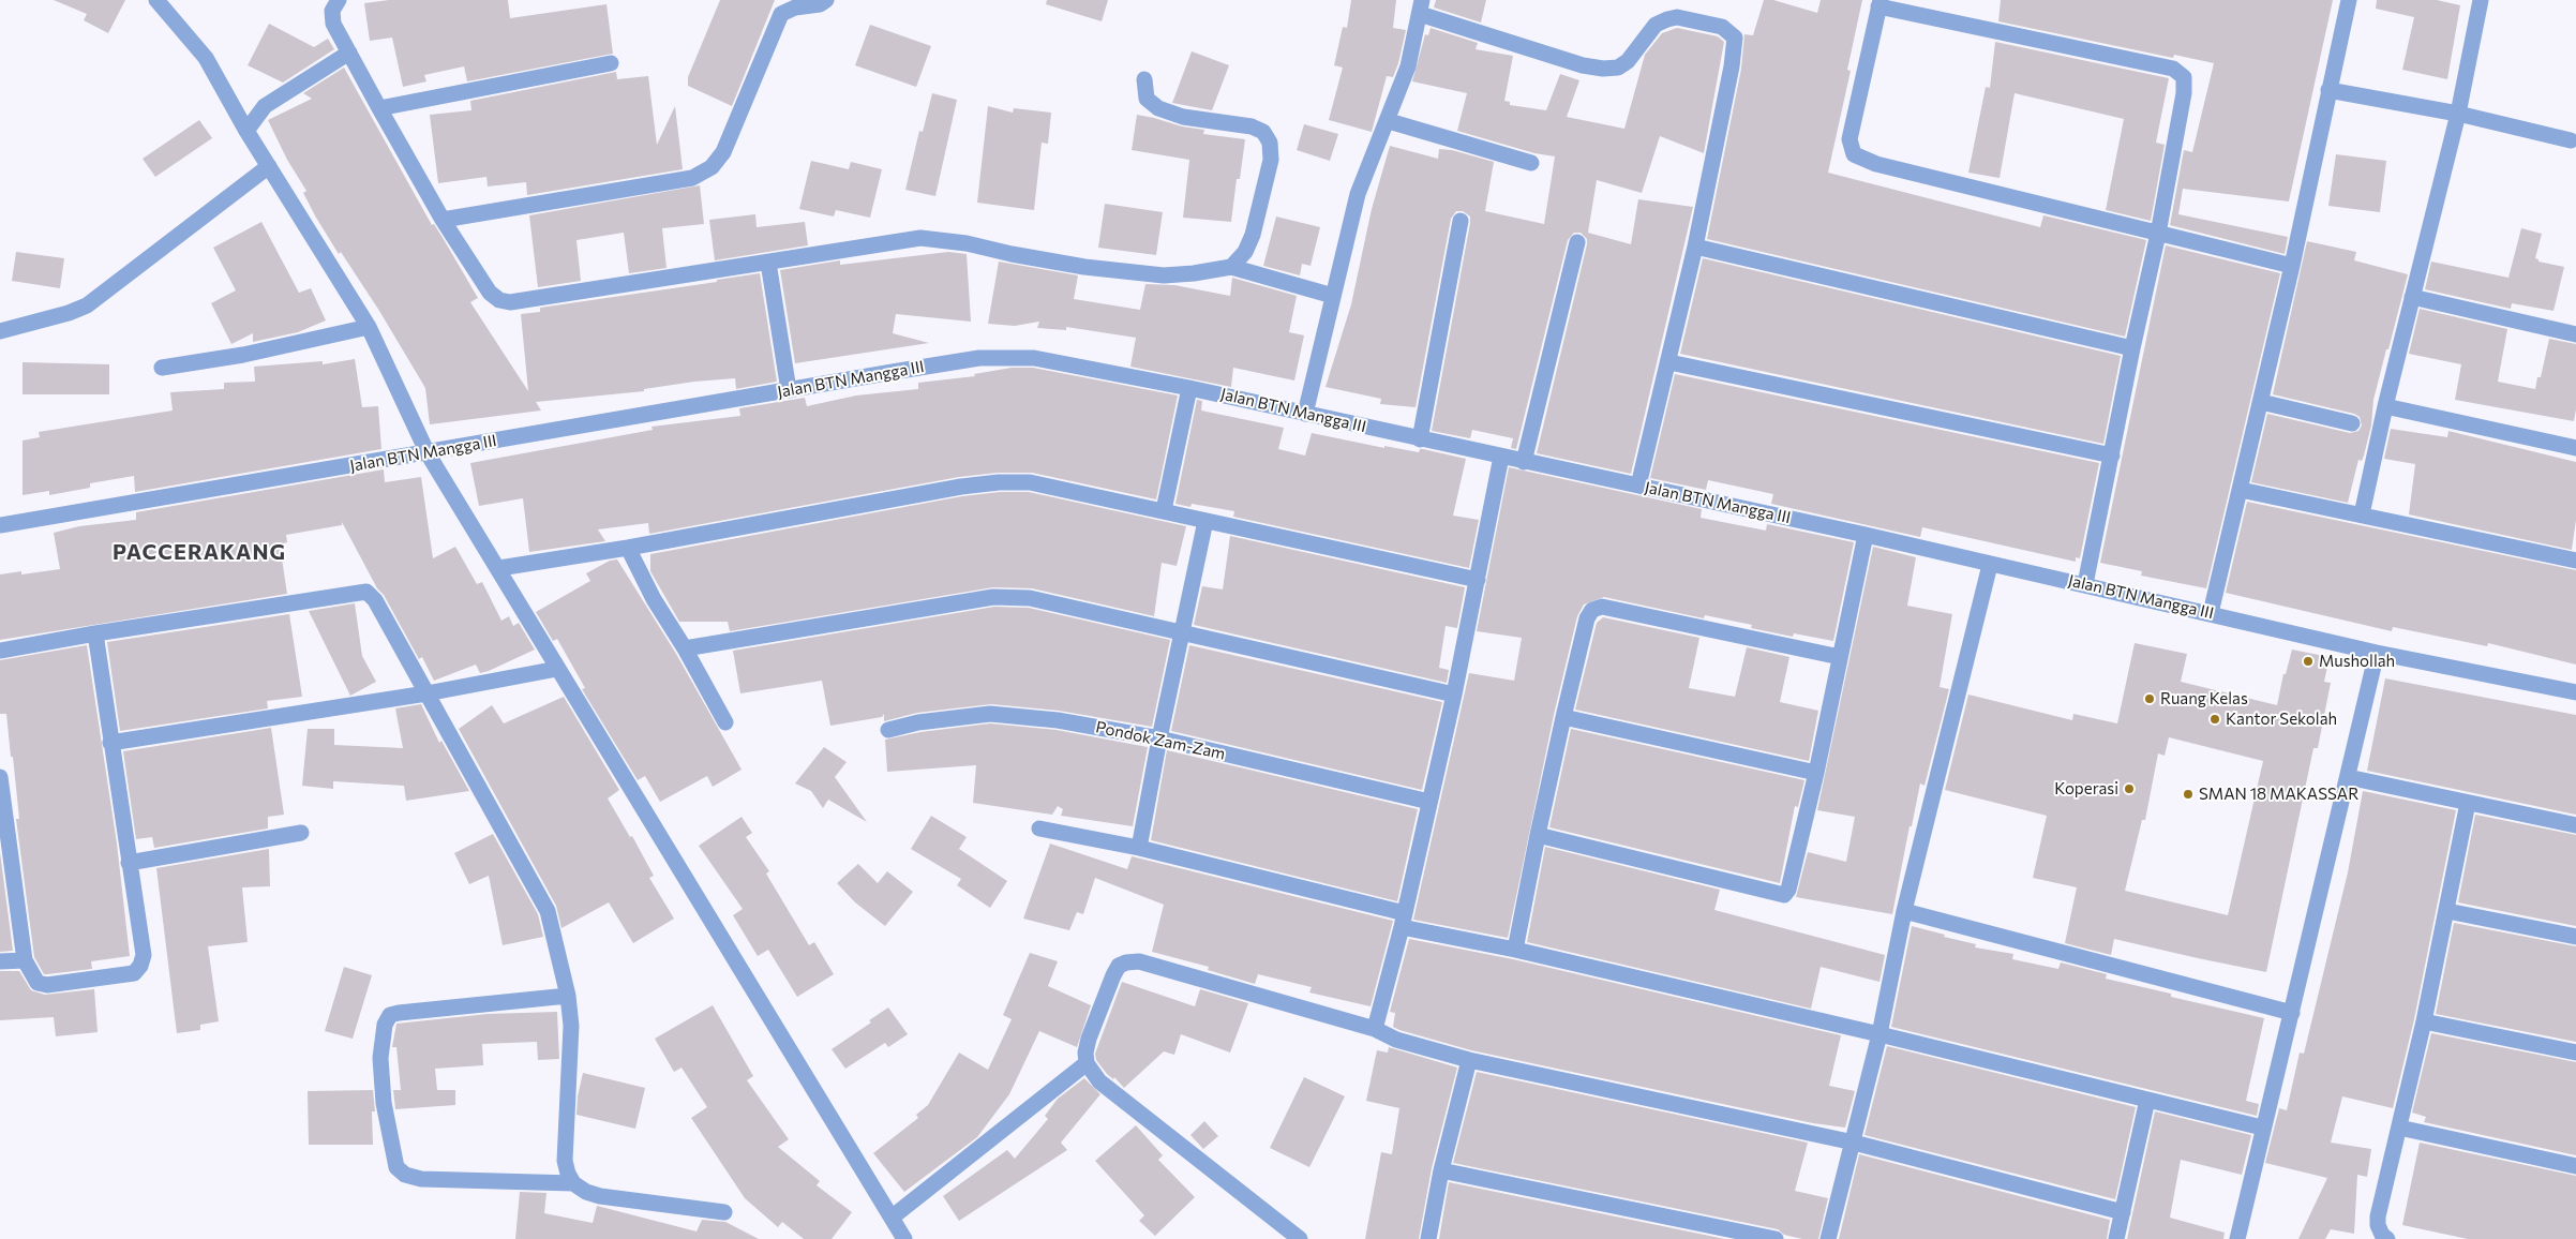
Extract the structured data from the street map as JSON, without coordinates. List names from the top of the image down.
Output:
{
  "streets": {
    "street": ["Jalan BTN Mangga III", "Pondok Zam-Zam"]
  },
  "districts": ["PACCERAKANG"],
  "places": [
    "Mushollah",
    "Ruang Kelas",
    "Kantor Sekolah",
    "Koperasi",
    "SMAN 18 MAKASSAR"
  ]
}
